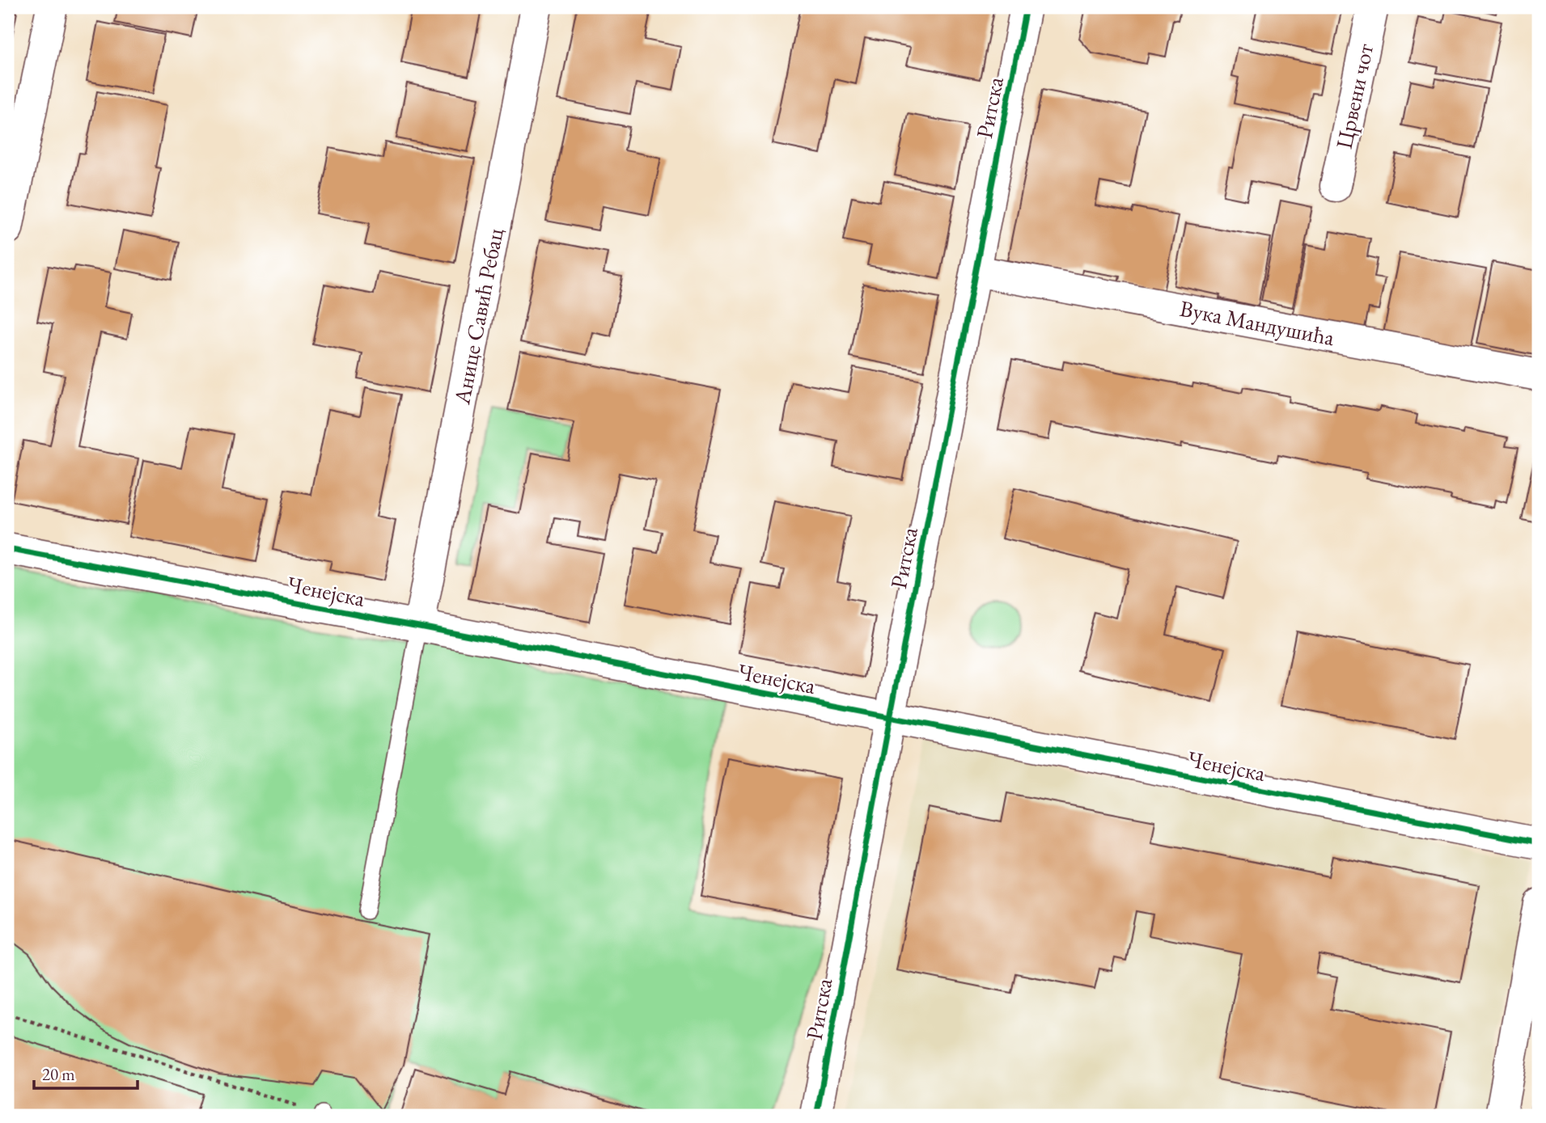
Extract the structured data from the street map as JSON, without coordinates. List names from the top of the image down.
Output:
{
  "streets": {
    "street": [
      "Црвени чот",
      "Ритска",
      "Анице Савић Ребац",
      "Вука Мандушића",
      "Ченејска"
    ]
  },
  "crossings": [
    ["Ритска", "Вука Мандушића"],
    ["Ритска", "Ченејска"],
    ["Анице Савић Ребац", "Ченејска"]
  ],
  "scale_bar": "20 m"
}
